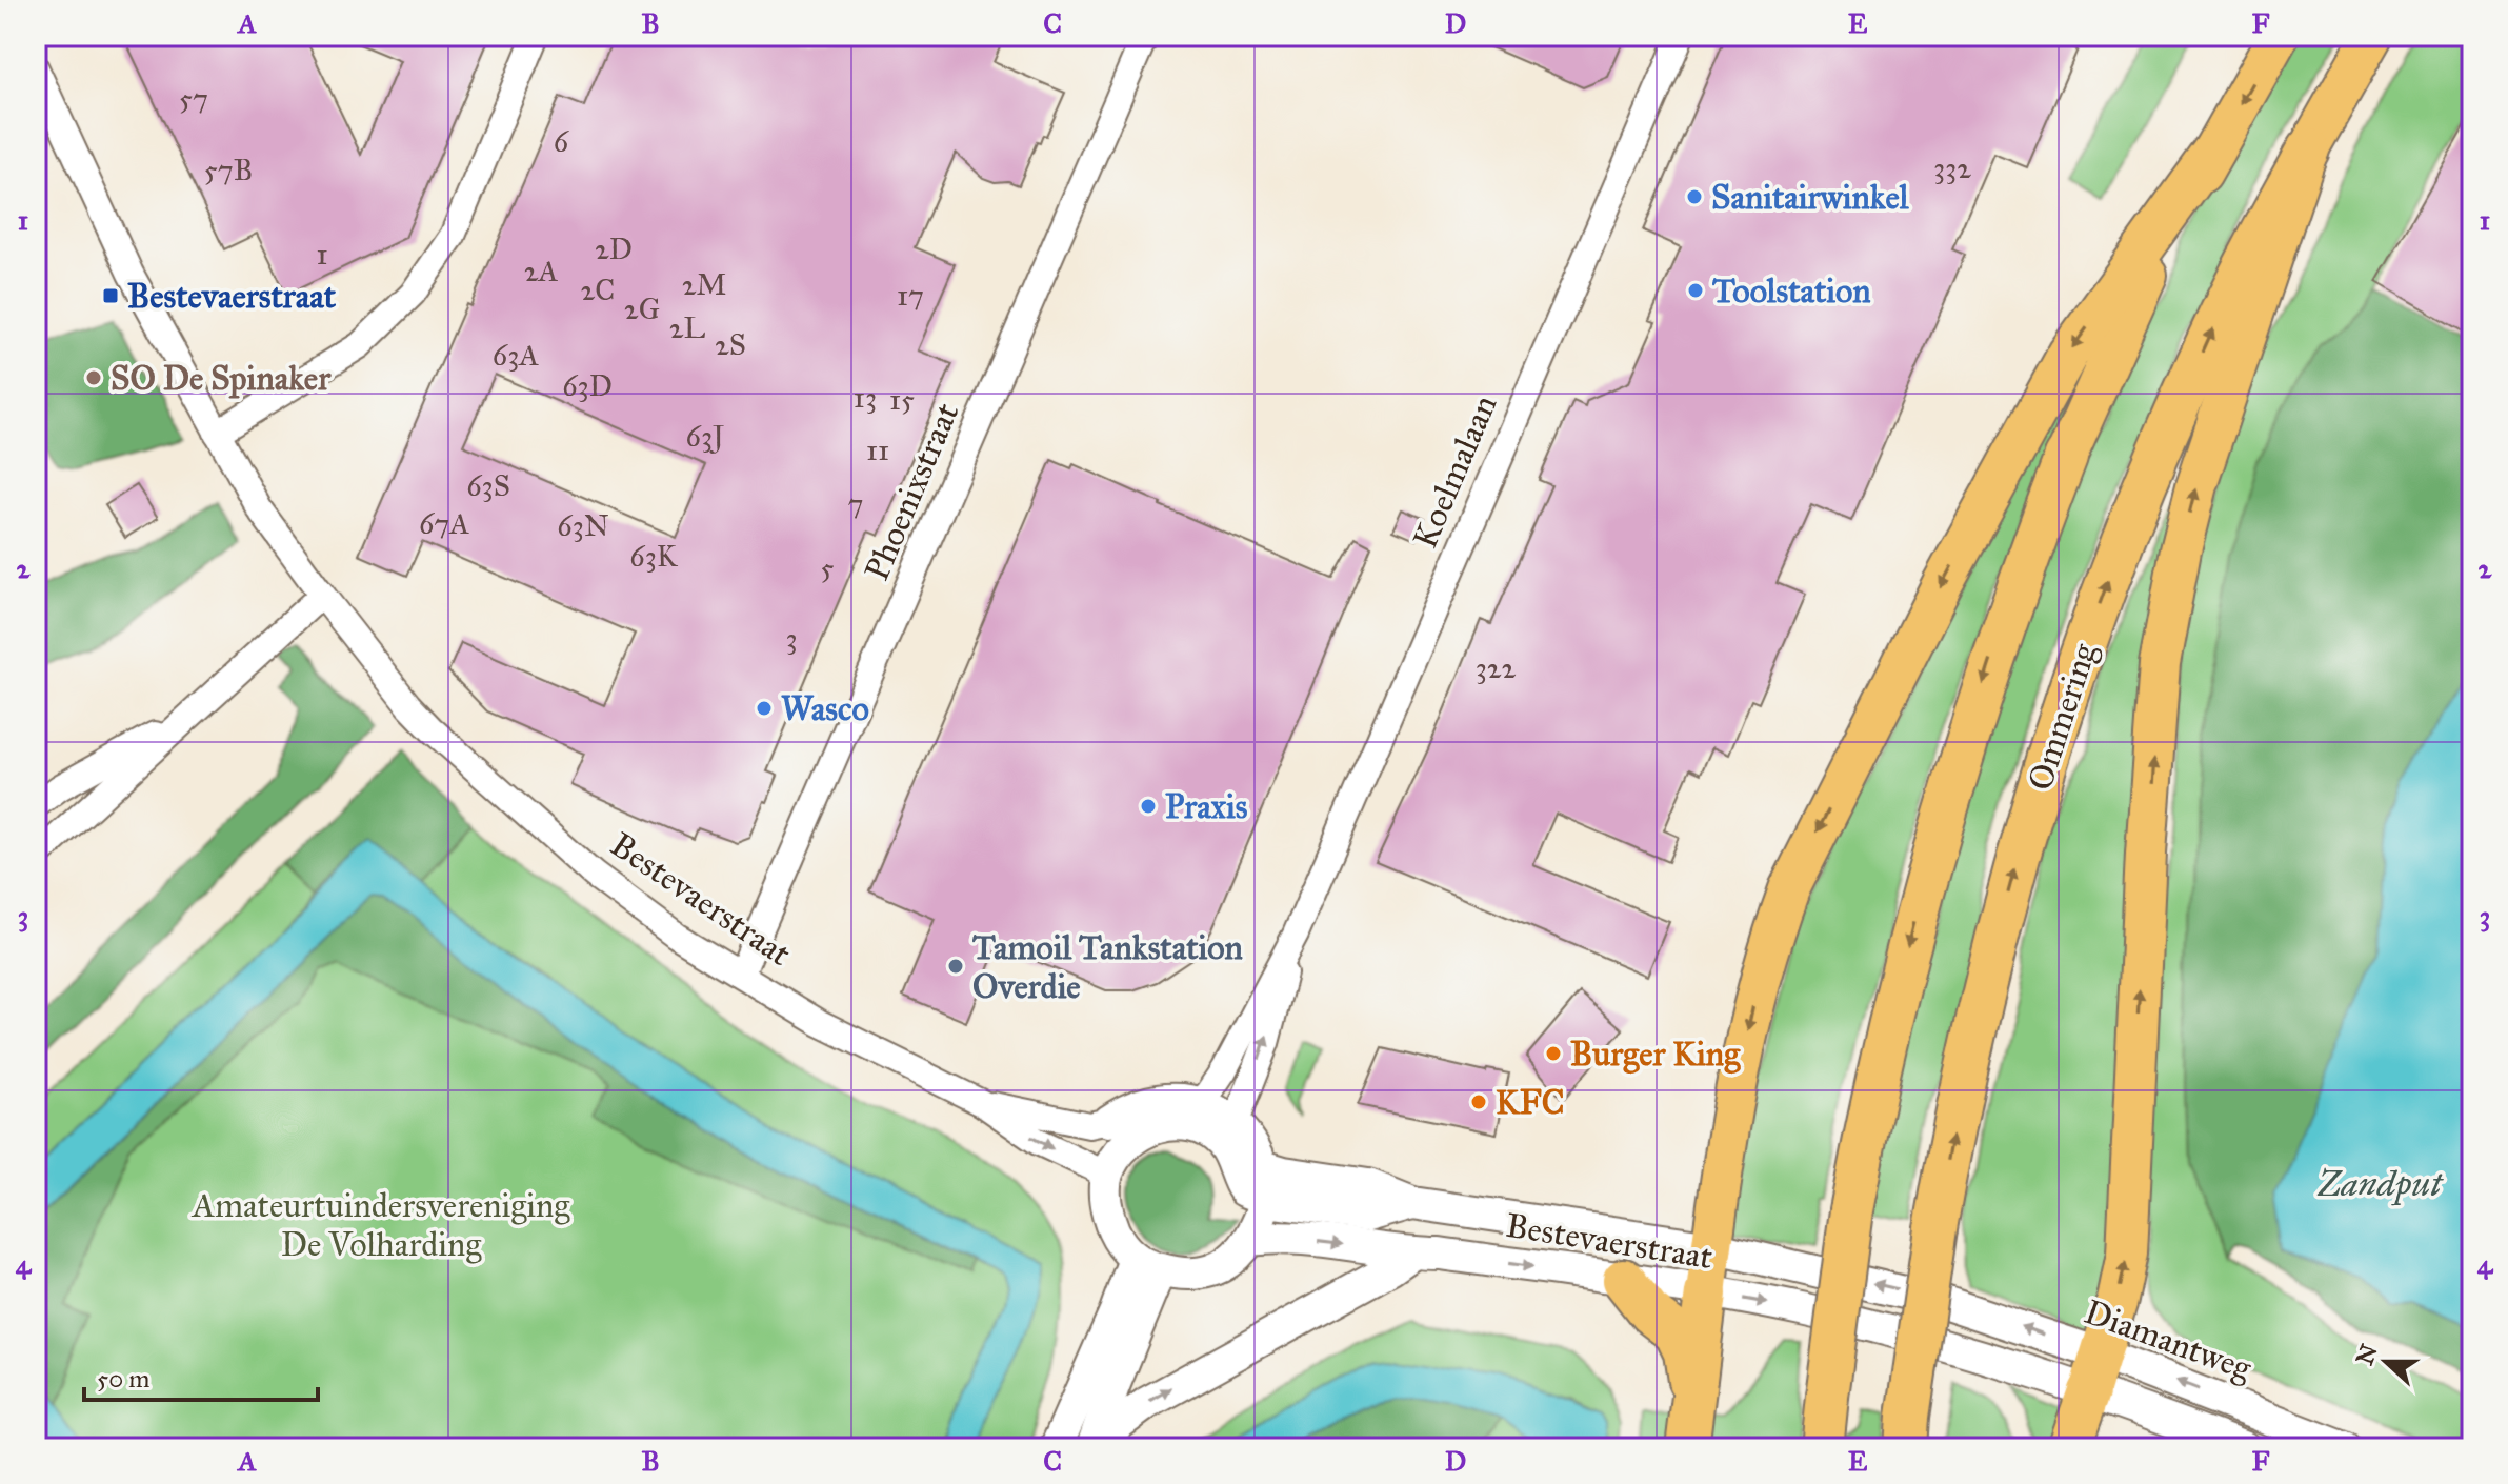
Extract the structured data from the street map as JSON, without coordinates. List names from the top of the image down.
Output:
{
  "streets": {
    "highway": ["Ommering"],
    "street": [
      "Koelmalaan",
      "Phoenixstraat",
      "Bestevaerstraat",
      "Diamantweg"
    ]
  },
  "crossings": [
    ["Koelmalaan", "Bestevaerstraat"],
    ["Phoenixstraat", "Bestevaerstraat"],
    ["Bestevaerstraat", "Diamantweg"]
  ],
  "water": ["Zandput"],
  "parks": ["Amateurtuindersvereniging De Volharding"],
  "places": {
    "other": [
      "Sanitairwinkel",
      "Toolstation",
      "SO De Spinaker",
      "Wasco",
      "Praxis",
      "Tamoil Tankstation Overdie",
      "Burger King",
      "KFC"
    ],
    "transit": ["Bestevaerstraat"]
  },
  "house_numbers": [
    "57",
    "6",
    "332",
    "57B",
    "2D",
    "1",
    "2A",
    "2M",
    "2C",
    "17",
    "2G",
    "2L",
    "2S",
    "63A",
    "63D",
    "13",
    "15",
    "63J",
    "11",
    "63S",
    "7",
    "67A",
    "63N",
    "63K",
    "5",
    "3",
    "322"
  ],
  "scale_bar": "50 m",
  "north": "left",
  "grid": {
    "columns": [
      "A",
      "B",
      "C",
      "D",
      "E",
      "F"
    ],
    "rows": [
      "1",
      "2",
      "3",
      "4"
    ]
  }
}
